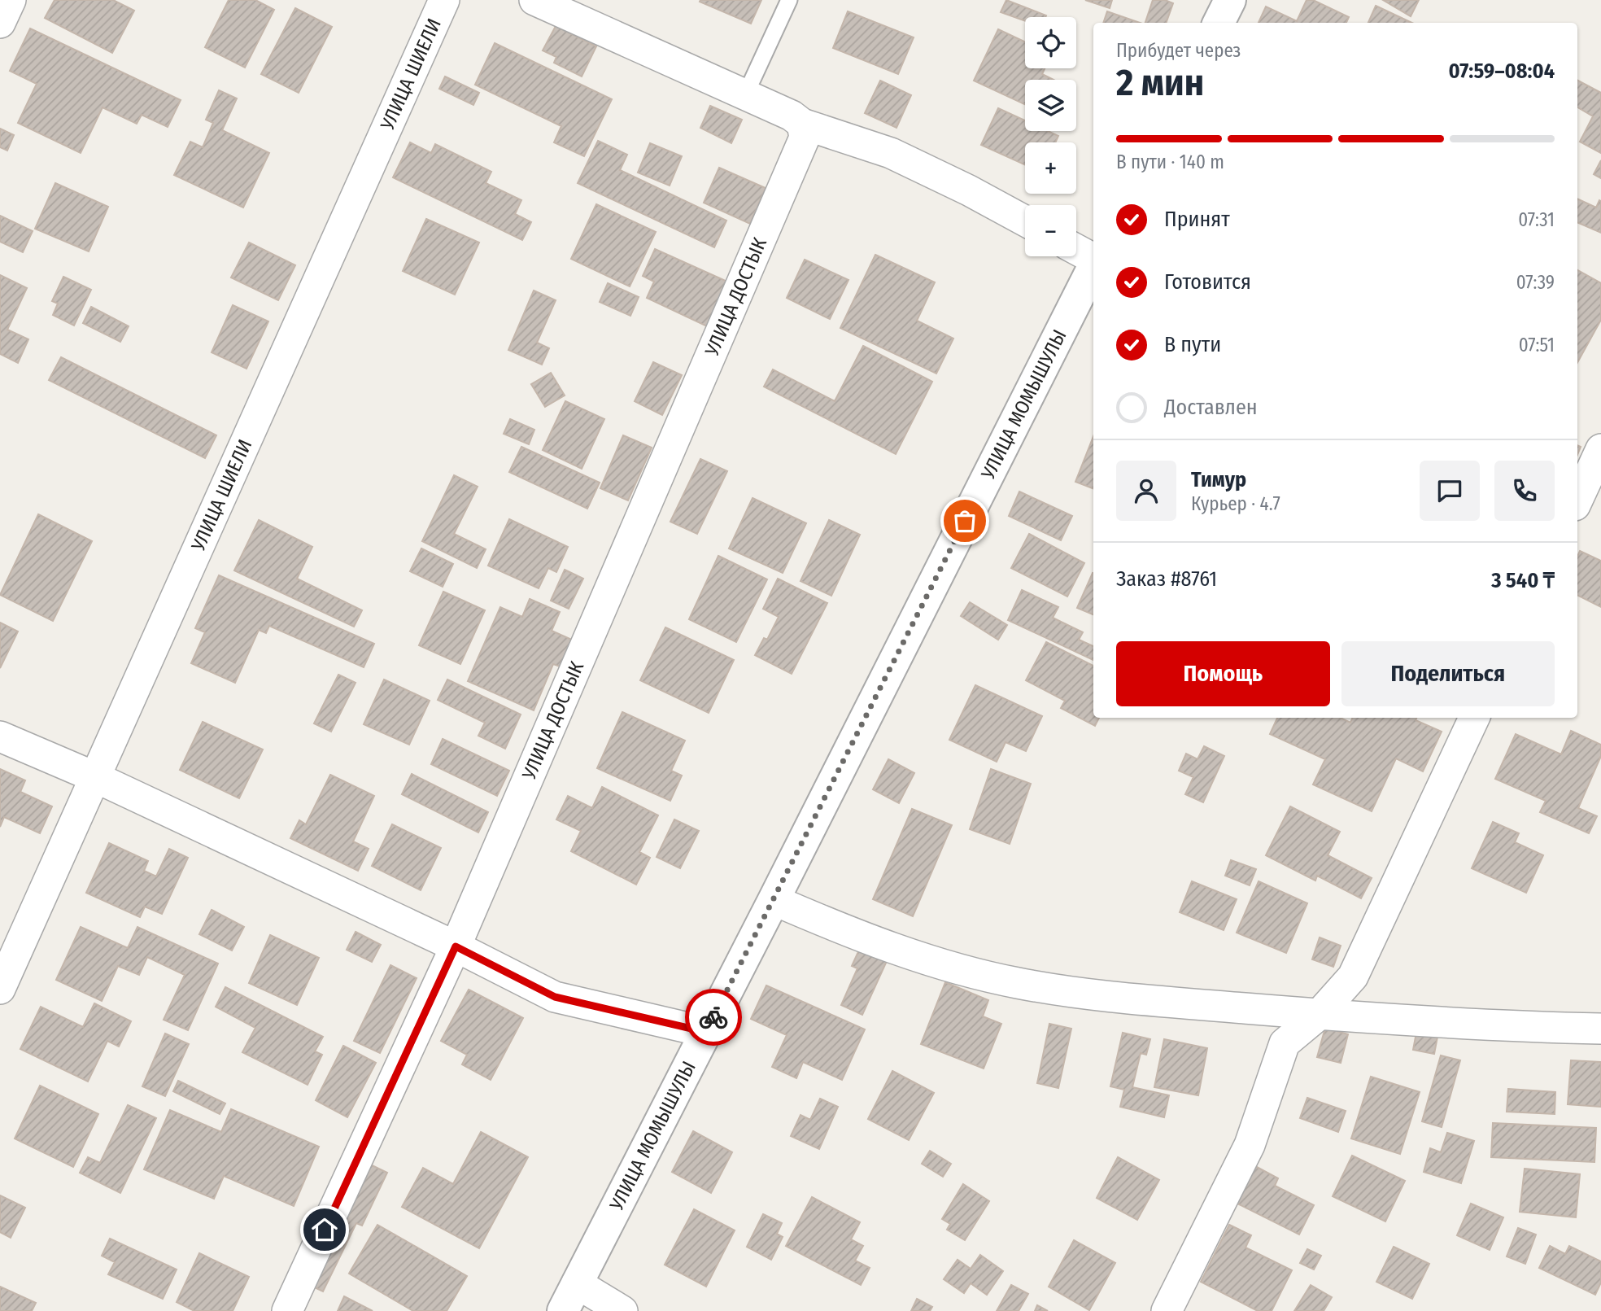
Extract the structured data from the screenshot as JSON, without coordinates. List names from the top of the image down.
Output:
{
  "streets": {
    "street": ["УЛИЦА ШИЕЛИ", "УЛИЦА ДОСТЫК", "УЛИЦА МОМЫШУЛЫ"]
  },
  "page": {
    "map_buttons": ["+", "−"],
    "heading": ["2 мин", "Прибудет через", "07:59–08:04"],
    "panel": [
      "Тимур",
      "Курьер · 4.7",
      "Заказ #8761",
      "3 540 ₸"
    ],
    "bar": "В пути · 140 m",
    "list": [
      ["Принят", "07:31"],
      ["Готовится", "07:39"],
      ["В пути", "07:51"],
      "Доставлен"
    ],
    "buttons": ["Помощь", "Поделиться"]
  }
}
